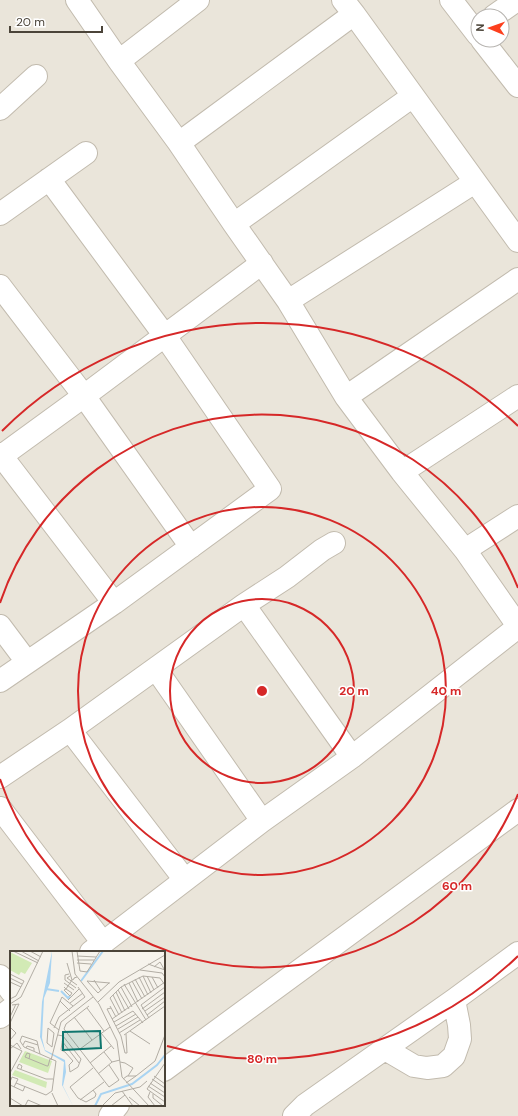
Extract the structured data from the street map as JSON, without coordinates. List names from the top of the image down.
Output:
{
  "scale_bar": "20 m",
  "north": "left",
  "rings": [
    "20 m",
    "40 m",
    "60 m",
    "80 m"
  ]
}
